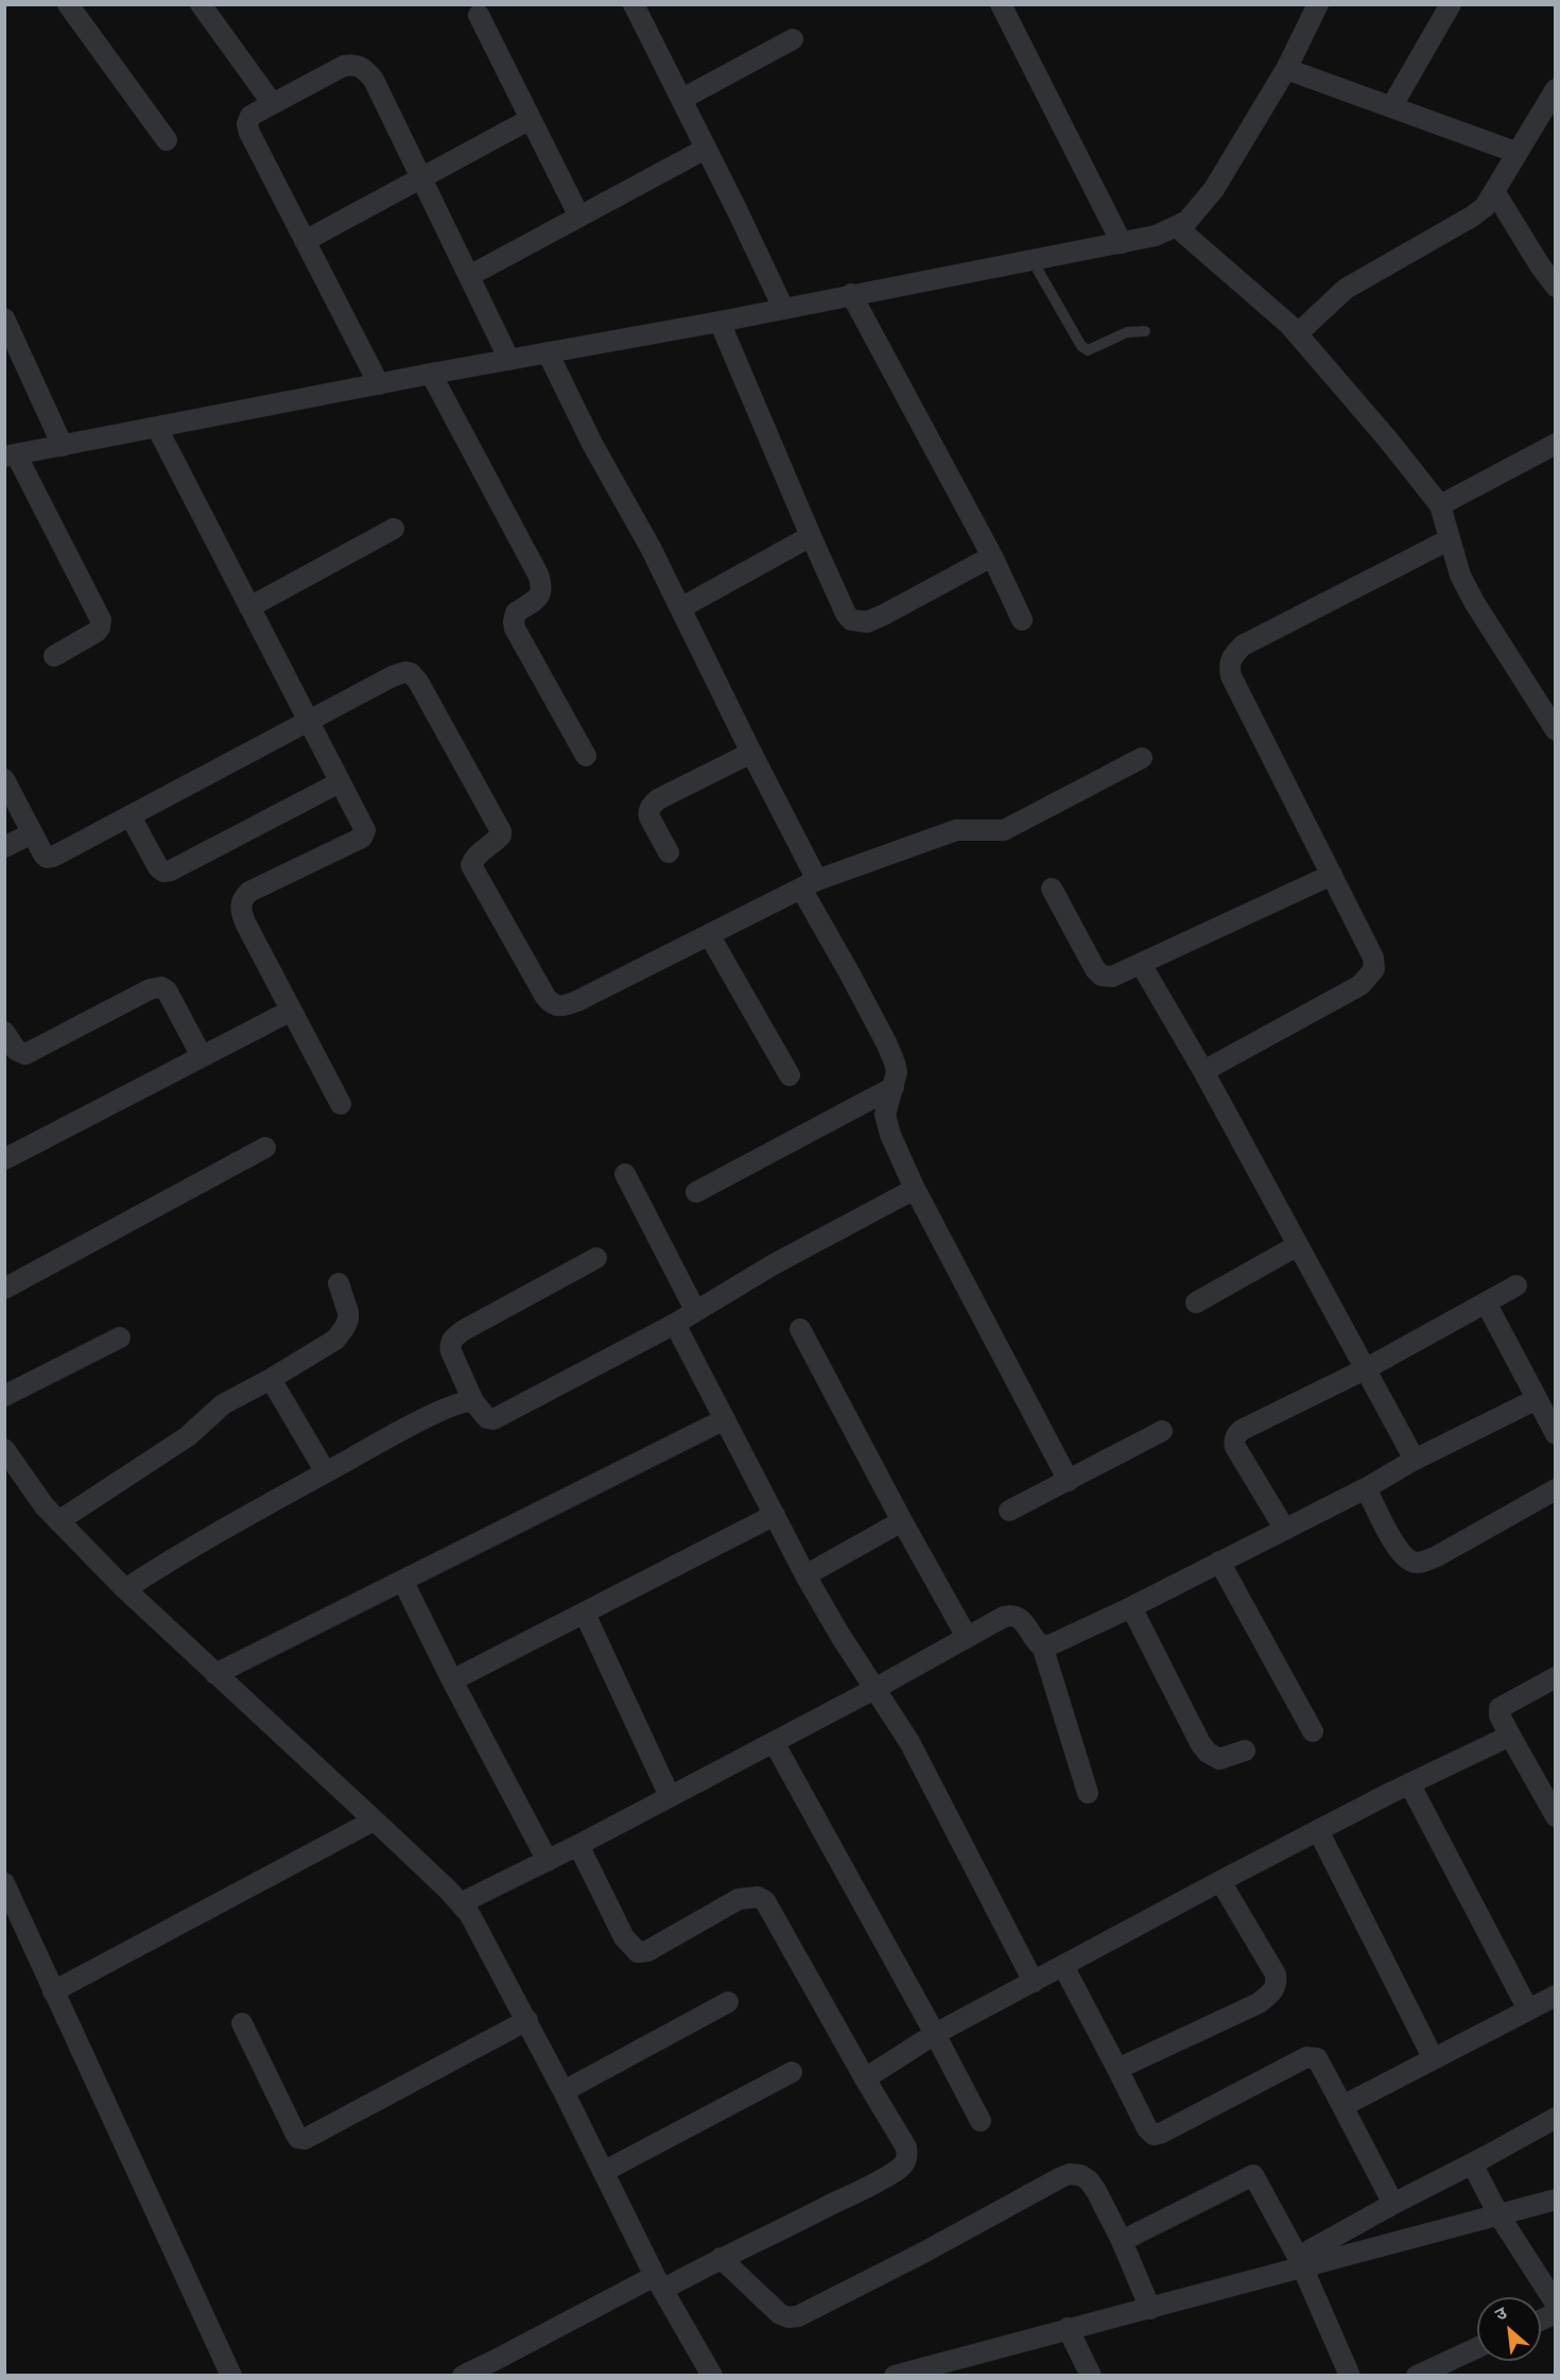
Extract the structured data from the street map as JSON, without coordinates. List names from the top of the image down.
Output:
{
  "north": "top left"
}
